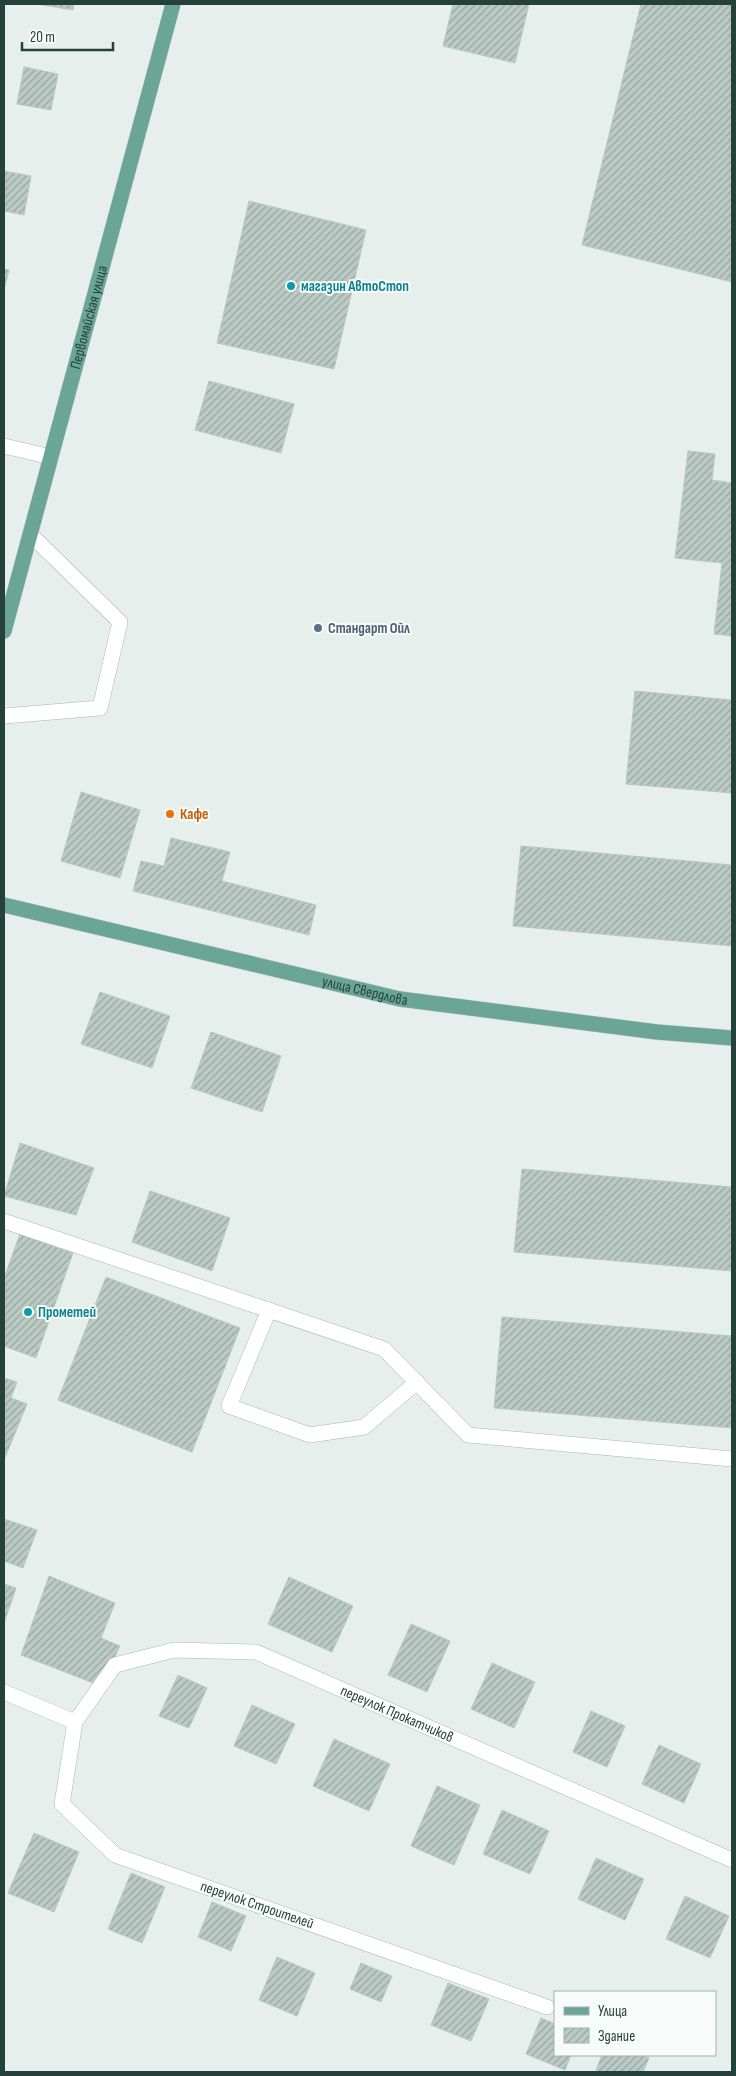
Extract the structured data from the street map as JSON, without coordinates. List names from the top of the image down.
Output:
{
  "streets": {
    "main road": ["Первомайская улица", "улица Свердлова"],
    "street": ["переулок Прокатчиков", "переулок Строителей"]
  },
  "crossings": [
    ["переулок Прокатчиков", "переулок Строителей"]
  ],
  "places": [
    "магазин АвтоСтоп",
    "Стандарт Ойл",
    "Кафе",
    "Прометей"
  ],
  "legend": ["Улица", "Здание"],
  "scale_bar": "20 m"
}
